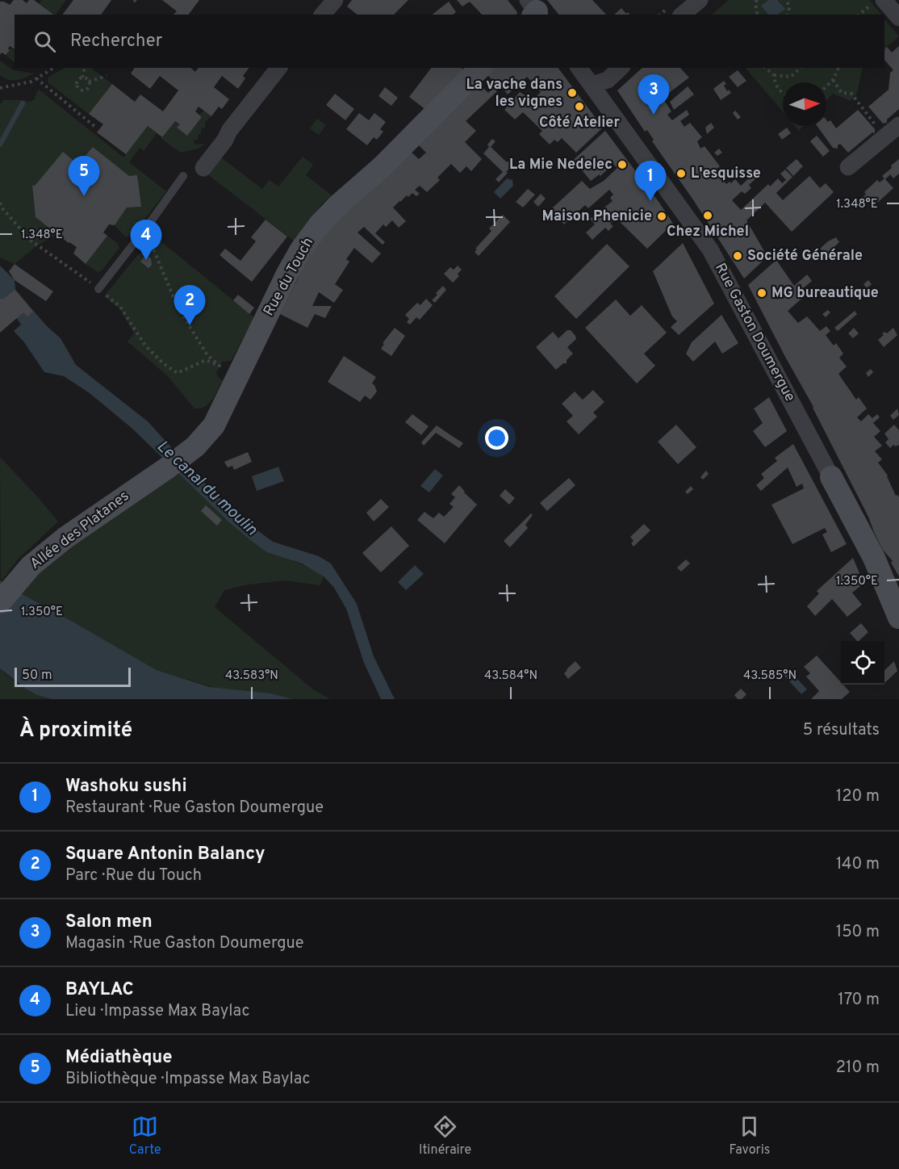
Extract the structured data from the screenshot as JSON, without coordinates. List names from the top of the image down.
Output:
{
  "streets": {
    "street": ["Rue du Touch", "Rue Gaston Doumergue", "Allée des Platanes"]
  },
  "crossings": [
    ["Rue du Touch", "Allée des Platanes"]
  ],
  "water": ["Le canal du moulin"],
  "places": [
    "La vache dans les vignes",
    "Côté Atelier",
    "La Mie Nedelec",
    "L'esquisse",
    "Chez Michel",
    "Maison Phenicie",
    "Société Générale",
    "MG bureautique"
  ],
  "scale_bar": "50 m",
  "north": "right",
  "page": {
    "search": "Rechercher",
    "pins": [
      "3",
      "5",
      "1",
      "4",
      "2"
    ],
    "scale": "50 m",
    "heading": ["À proximité", "5 résultats"],
    "list": [
      {
        "mark": "1",
        "name": "Washoku sushi",
        "note": "Restaurant · Rue Gaston Doumergue",
        "value": "120 m"
      },
      {
        "mark": "2",
        "name": "Square Antonin Balancy",
        "note": "Parc · Rue du Touch",
        "value": "140 m"
      },
      {
        "mark": "3",
        "name": "Salon men",
        "note": "Magasin · Rue Gaston Doumergue",
        "value": "150 m"
      },
      {
        "mark": "4",
        "name": "BAYLAC",
        "note": "Lieu · Impasse Max Baylac",
        "value": "170 m"
      },
      {
        "mark": "5",
        "name": "Médiathèque",
        "note": "Bibliothèque · Impasse Max Baylac",
        "value": "210 m"
      }
    ],
    "nav": ["Carte", "Itinéraire", "Favoris"]
  },
  "coordinates": [
    "1.348°E",
    "1.350°E",
    "43.583°N",
    "43.584°N",
    "43.585°N"
  ]
}
